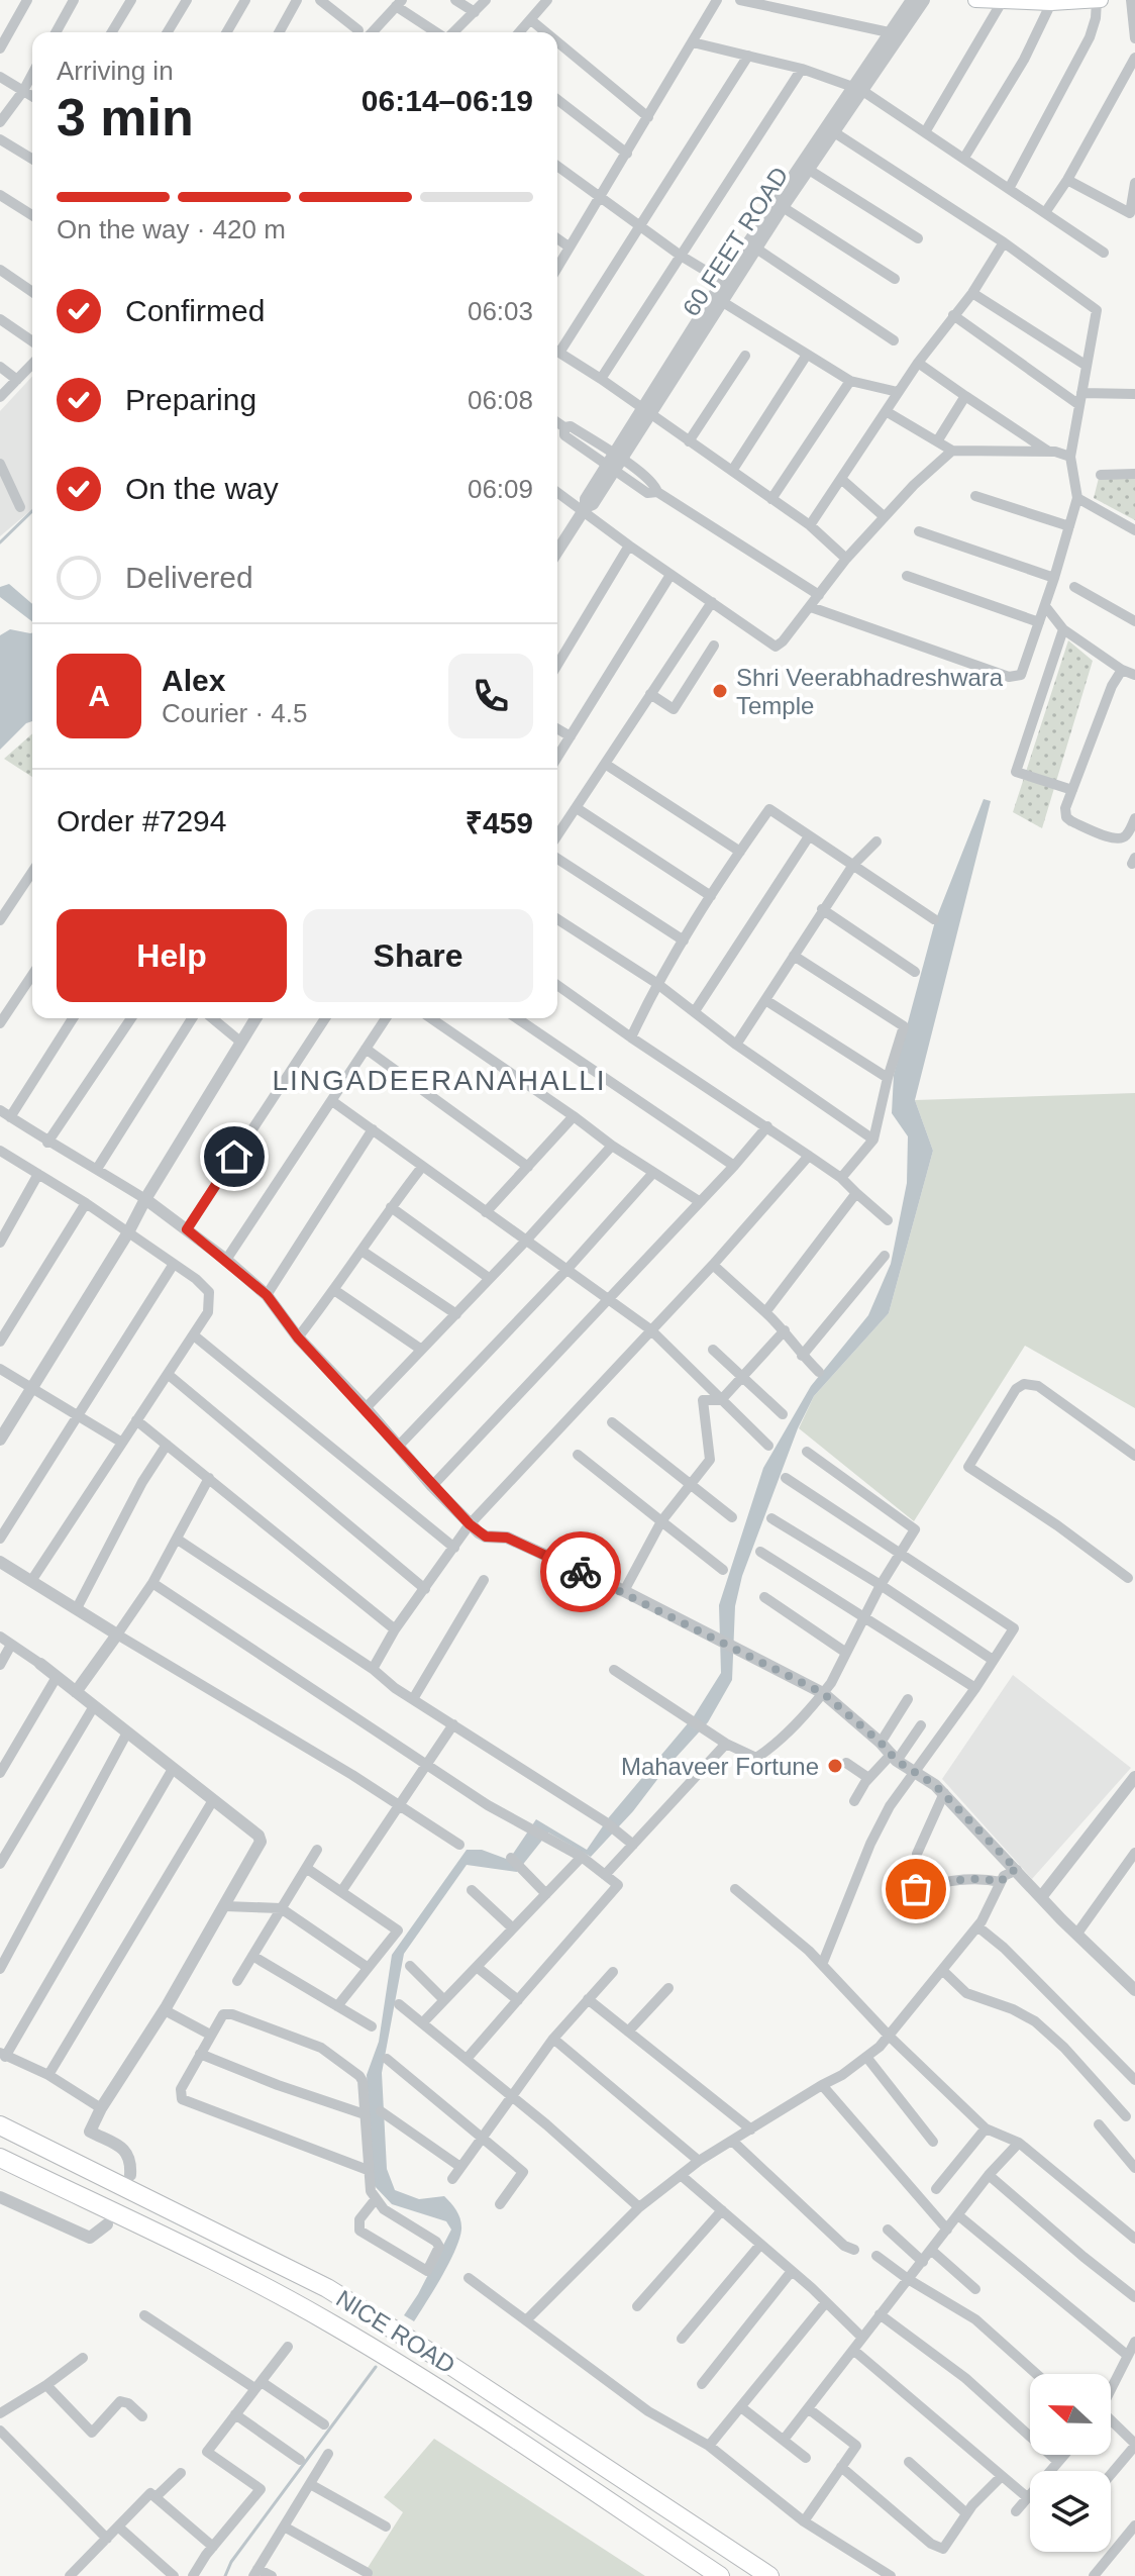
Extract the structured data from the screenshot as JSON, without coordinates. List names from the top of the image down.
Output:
{
  "streets": {
    "highway": ["NICE ROAD"],
    "street": ["60 FEET ROAD"]
  },
  "districts": ["LINGADEERANAHALLI"],
  "places": ["Shri Veerabhadreshwara Temple", "Mahaveer Fortune"],
  "north": "left",
  "page": {
    "heading": ["3 min", "Arriving in", "06:14–06:19"],
    "panel": [
      "Alex",
      "Courier · 4.5",
      "Order #7294",
      "₹459"
    ],
    "bar": "On the way · 420 m",
    "list": [
      ["Confirmed", "06:03"],
      ["Preparing", "06:08"],
      ["On the way", "06:09"],
      "Delivered"
    ],
    "round": "A",
    "buttons": ["Help", "Share"]
  }
}
